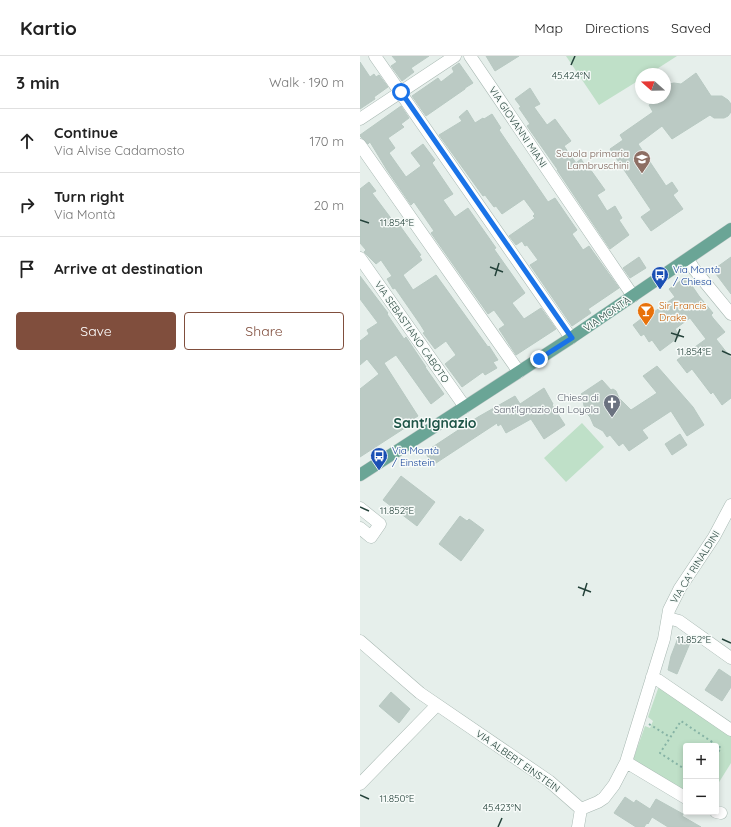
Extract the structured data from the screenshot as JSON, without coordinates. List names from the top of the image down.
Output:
{
  "streets": {
    "main road": ["VIA MONTÀ"],
    "street": [
      "VIA GIOVANNI MIANI",
      "VIA SEBASTIANO CABOTO",
      "VIA CA' RINALDINI",
      "VIA ALBERT EINSTEIN"
    ]
  },
  "crossings": [
    ["VIA GIOVANNI MIANI", "VIA MONTÀ"],
    ["VIA MONTÀ", "VIA SEBASTIANO CABOTO"],
    ["VIA CA' RINALDINI", "VIA ALBERT EINSTEIN"]
  ],
  "districts": ["Sant'Ignazio"],
  "places": {
    "school or university": ["Scuola primaria Lambruschini"],
    "bus stop": ["Via Montà / Chiesa", "Via Montà / Einstein"],
    "bar": ["Sir Francis Drake"],
    "church": ["Chiesa di Sant'Ignazio da Loyola"]
  },
  "north": "left",
  "page": {
    "header": "Kartio",
    "nav": ["Map", "Directions", "Saved"],
    "heading": ["3 min", "Walk · 190 m"],
    "list": [
      ["Continue", "Via Alvise Cadamosto", "170 m"],
      ["Turn right", "Via Montà", "20 m"],
      "Arrive at destination"
    ],
    "buttons": ["Save", "Share"],
    "map_buttons": ["+", "−"]
  },
  "coordinates": [
    "45.424°N",
    "11.854°E",
    "11.852°E",
    "11.850°E",
    "45.423°N"
  ]
}
